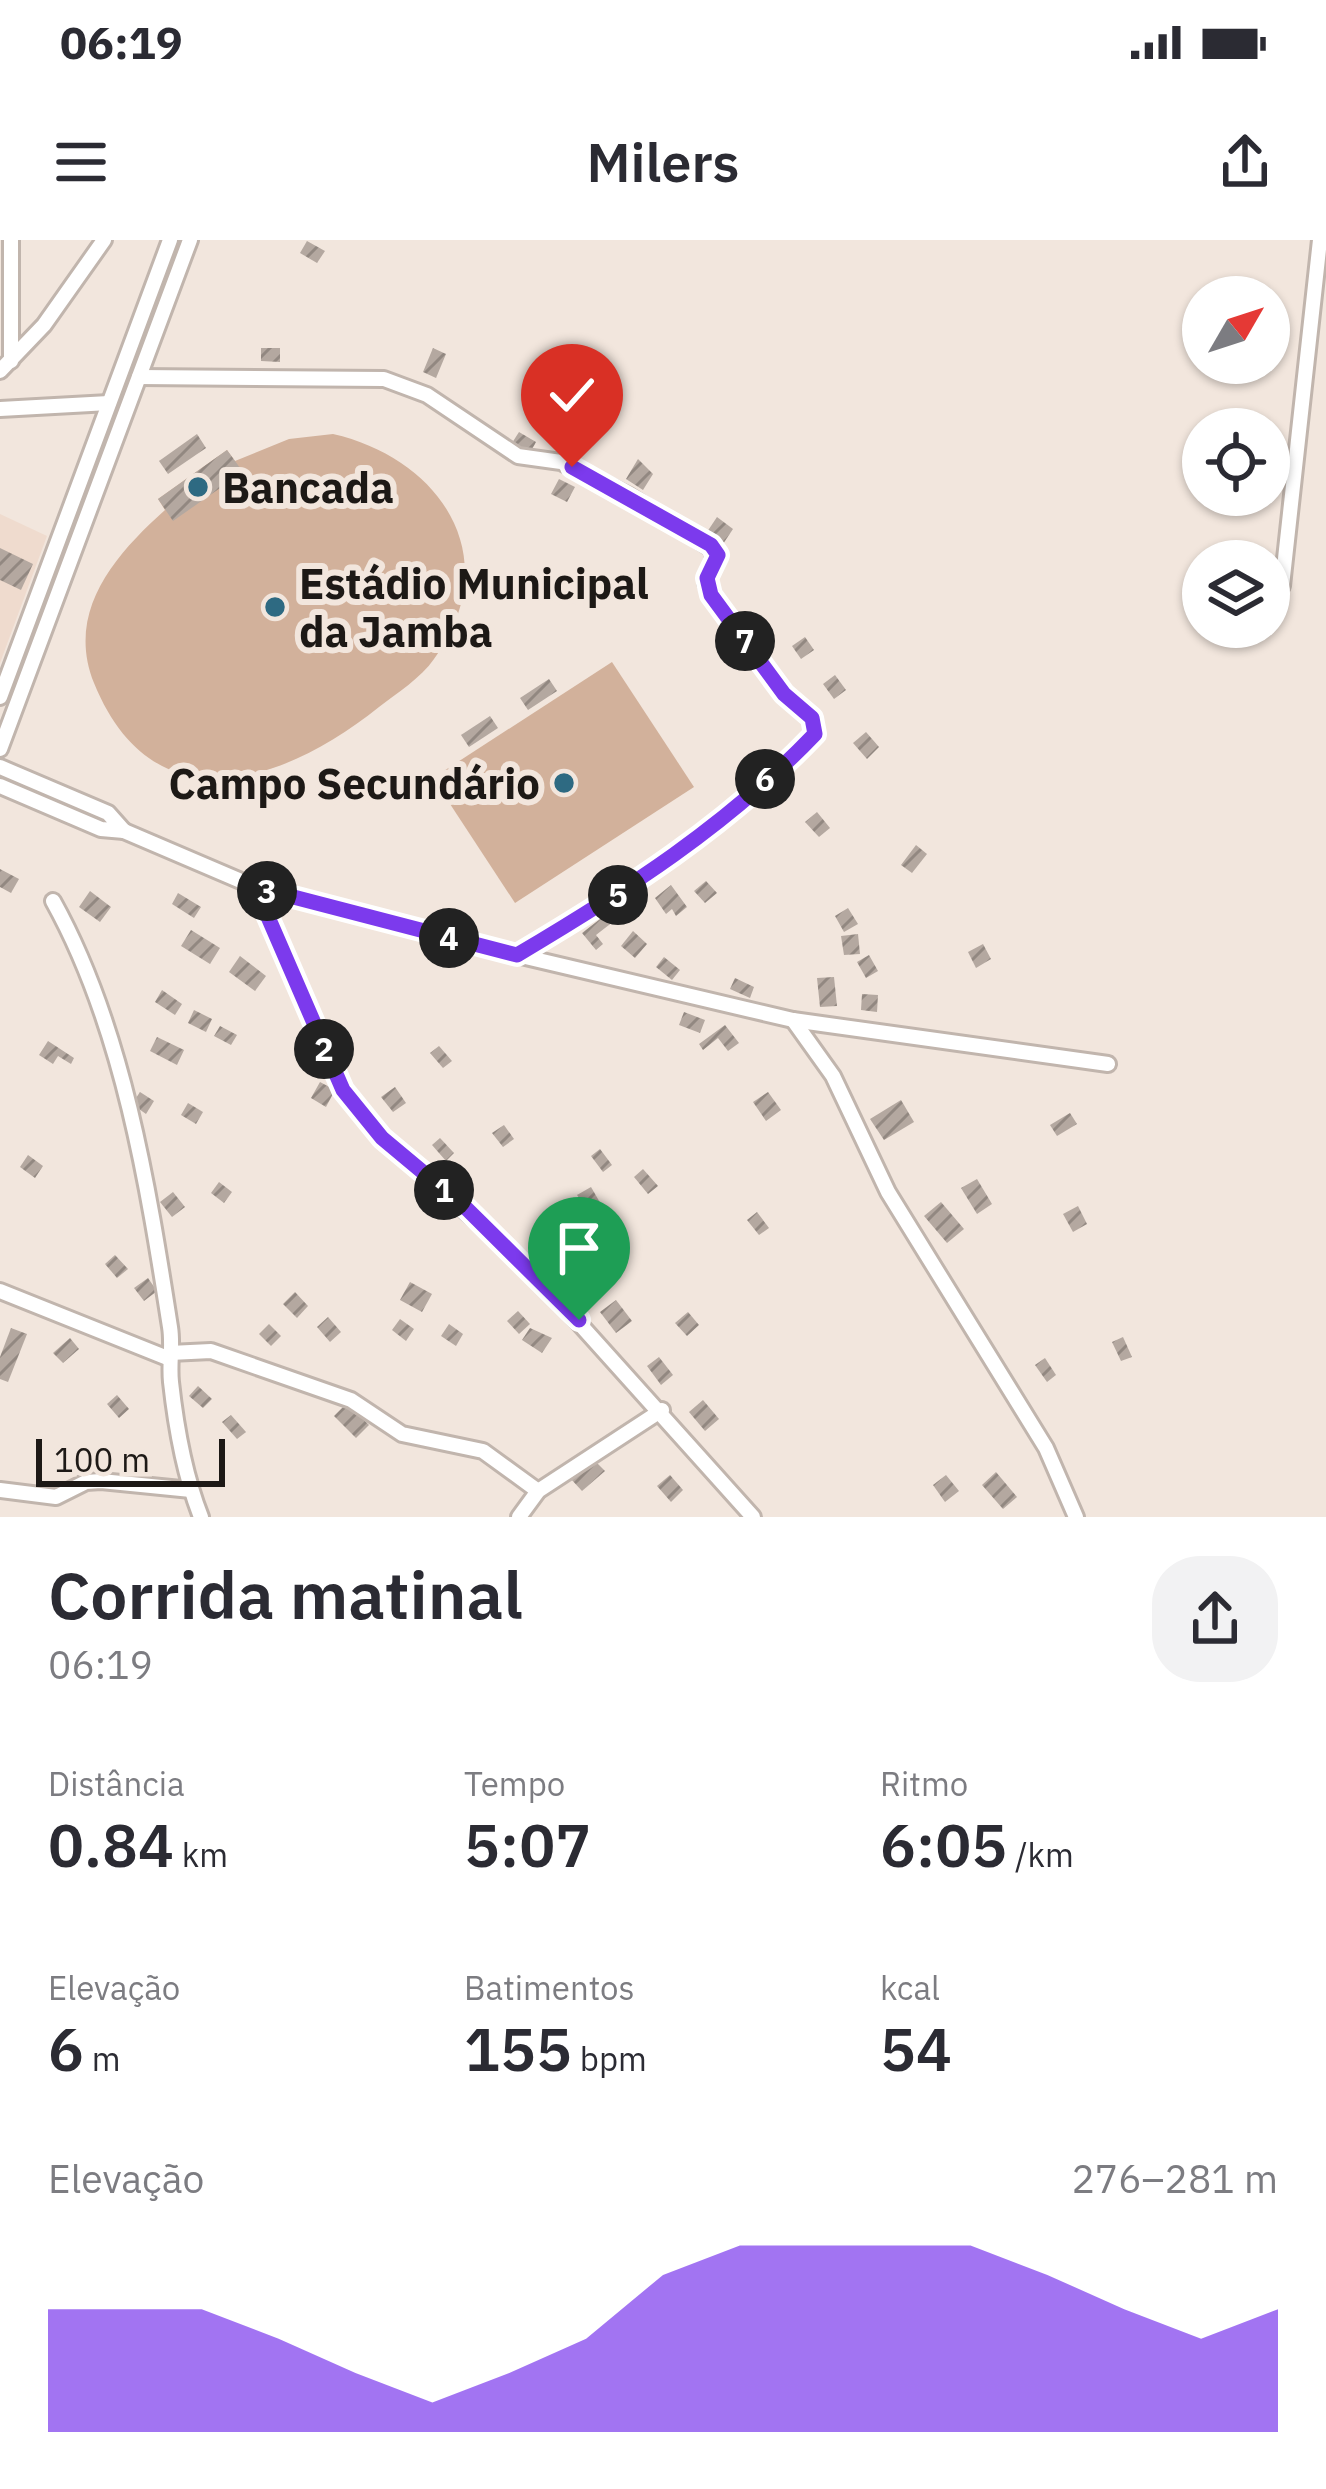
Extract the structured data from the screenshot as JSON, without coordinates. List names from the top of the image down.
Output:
{
  "places": ["Bancada", "Estádio Municipal da Jamba", "Campo Secundário"],
  "scale_bar": "100 m",
  "north": "top right",
  "page": {
    "status": "06:19",
    "header": "Milers",
    "pins": [
      "7",
      "6",
      "3",
      "5",
      "4",
      "2",
      "1"
    ],
    "scale": "100 m",
    "heading": ["Corrida matinal", "06:19"],
    "stats": [
      ["Distância", "0.84 km"],
      ["Tempo", "5:07"],
      ["Ritmo", "6:05 /km"],
      ["Elevação", "6 m"],
      ["Batimentos", "155 bpm"],
      ["kcal", "54"]
    ],
    "chart": ["Elevação", "276–281 m"]
  }
}
